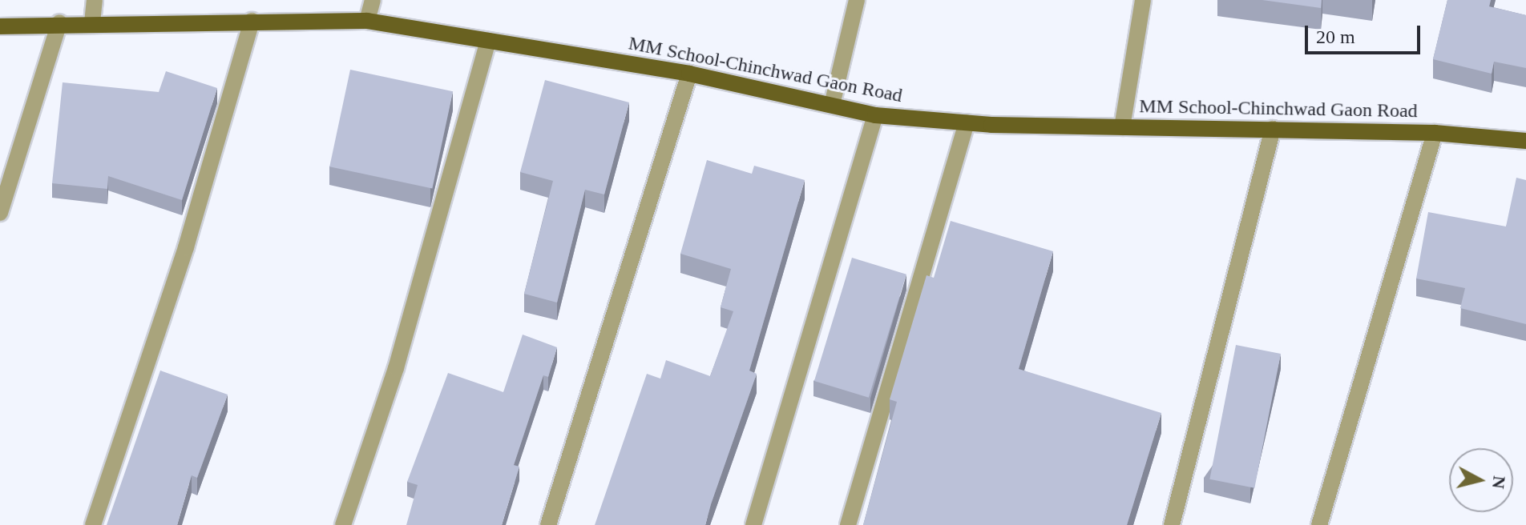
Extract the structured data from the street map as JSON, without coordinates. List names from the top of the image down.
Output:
{
  "streets": {
    "main road": ["MM School-Chinchwad Gaon Road"]
  },
  "scale_bar": "20 m",
  "north": "right"
}
